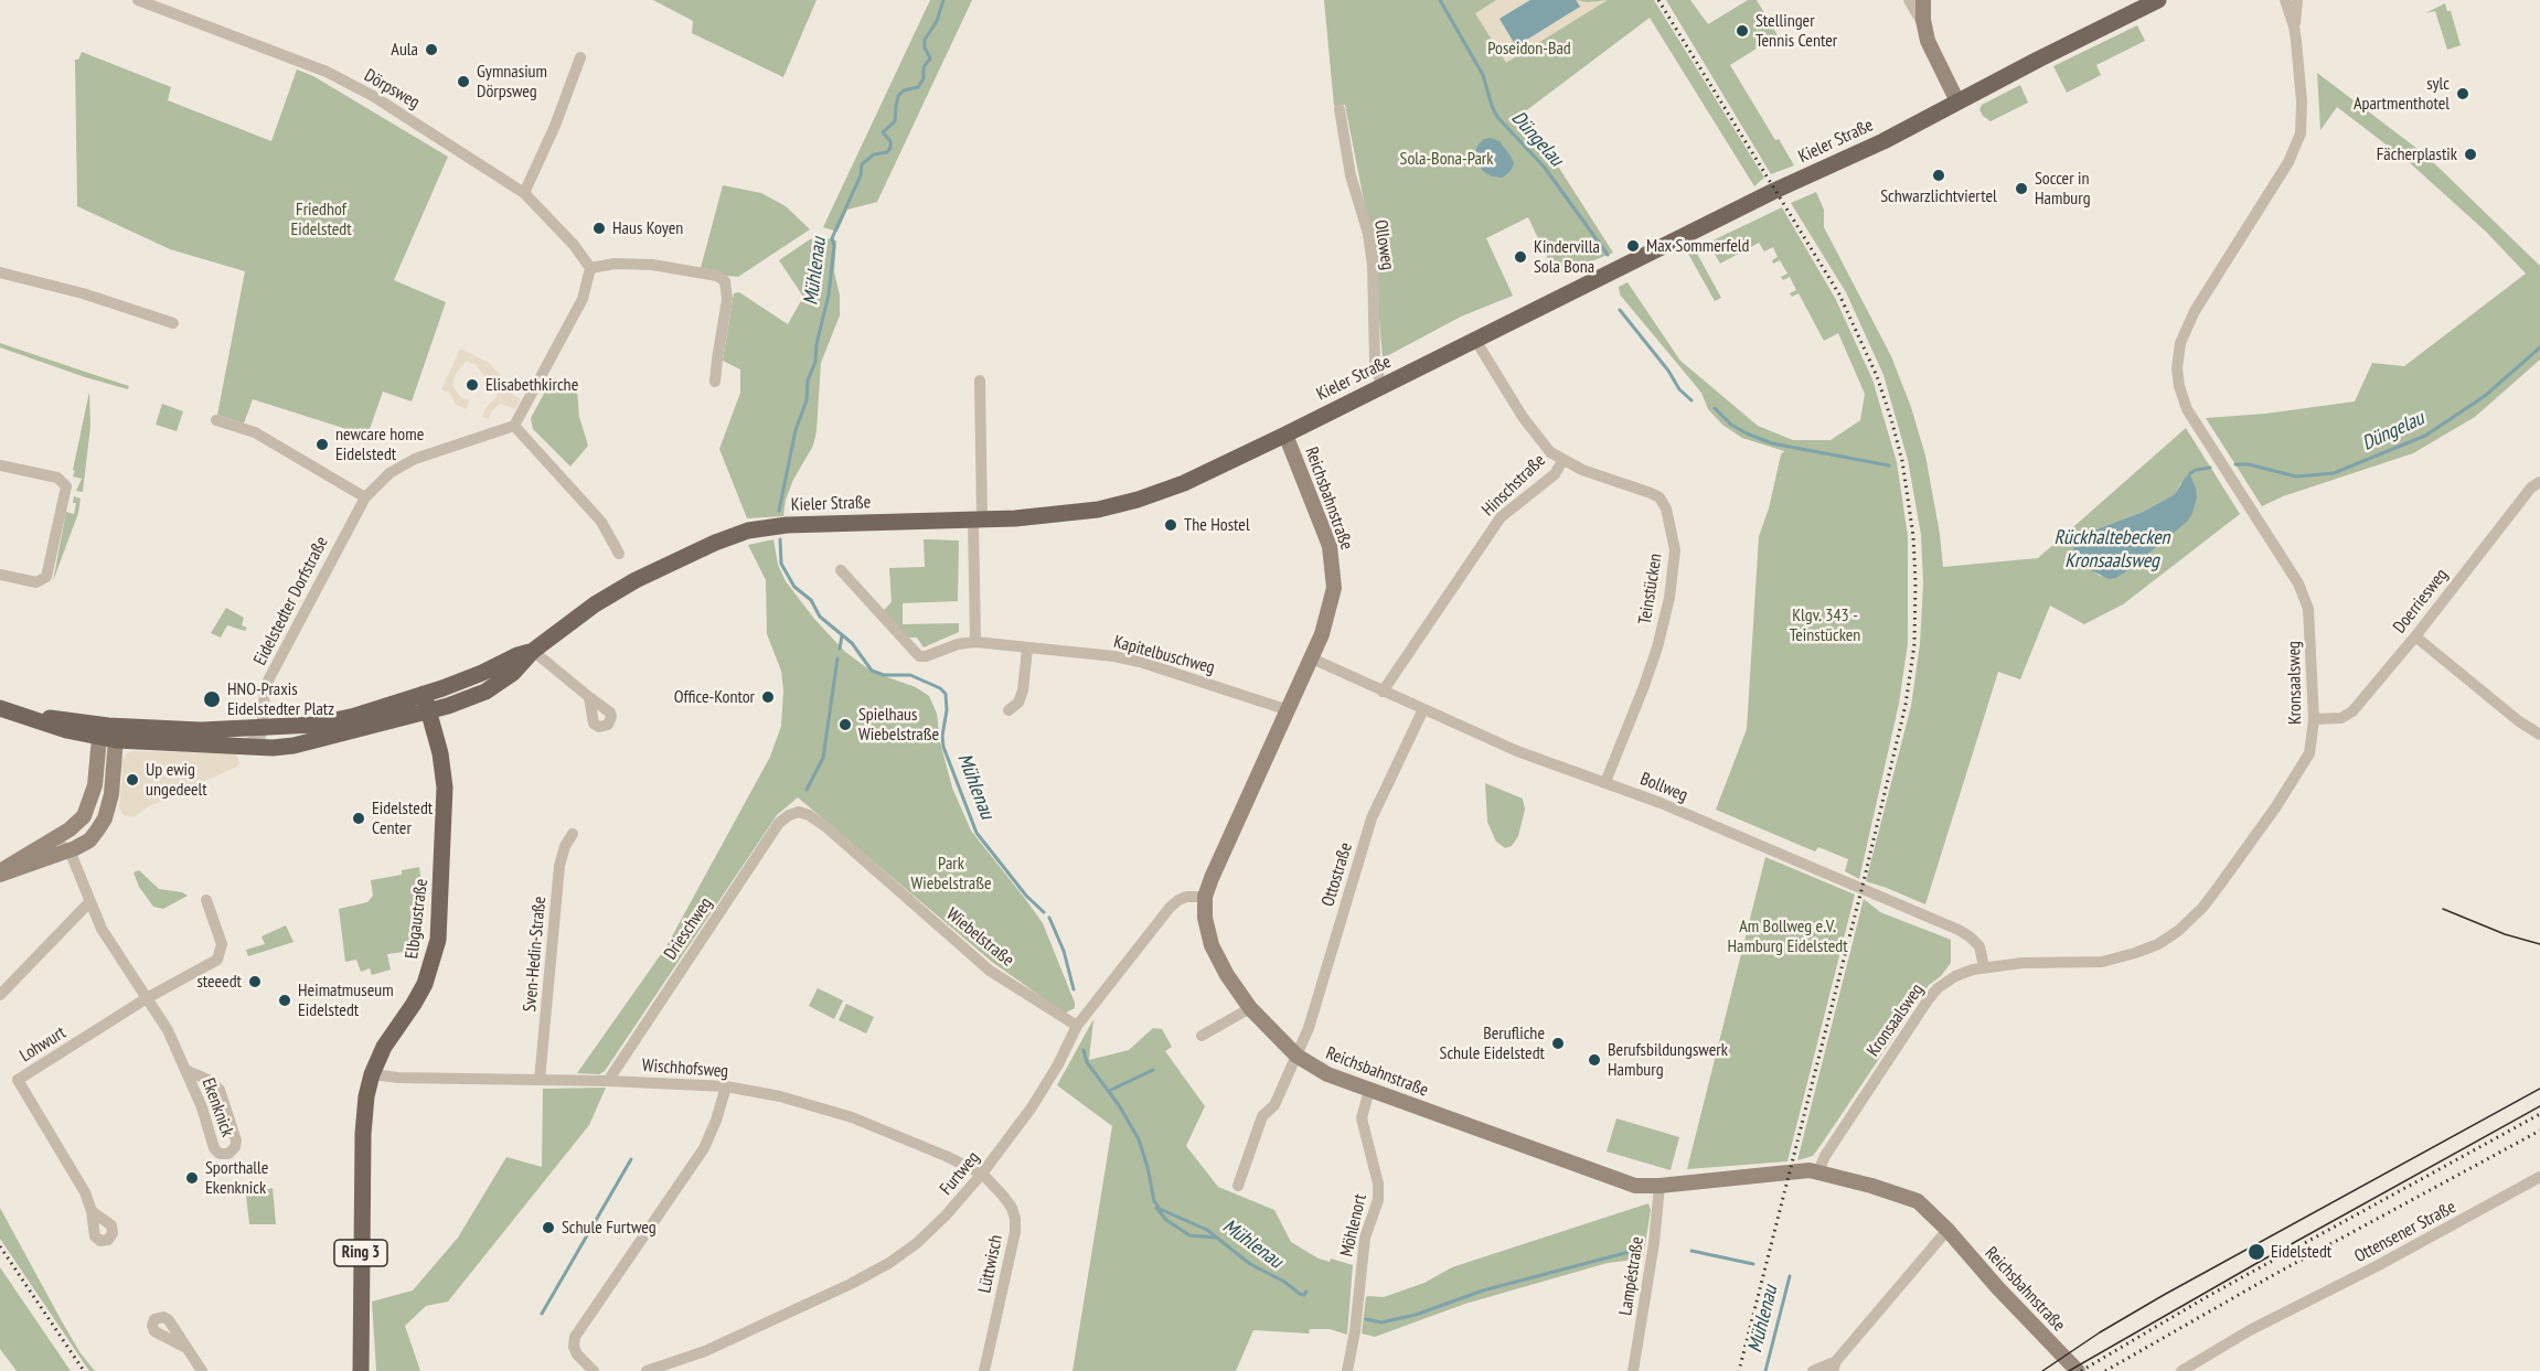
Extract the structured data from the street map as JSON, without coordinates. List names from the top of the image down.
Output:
{
  "streets": {
    "main road": ["Kieler Straße", "Elbgaustraße", "Ring 3"],
    "street": [
      "Dörpsweg",
      "Olloweg",
      "Hinschstraße",
      "Reichsbahnstraße",
      "Teinstücken",
      "Eidelstedter Dorfstraße",
      "Doerriesweg",
      "Kapitelbuschweg",
      "Kronsaalsweg",
      "Bollweg",
      "Ottostraße",
      "Drieschweg",
      "Wiebelstraße",
      "Sven-Hedin-Straße",
      "Lohwurt",
      "Wischhofsweg",
      "Ekenknick",
      "Furtweg",
      "Möhlenort",
      "Ottensener Straße",
      "Lüttwisch",
      "Lampéstraße"
    ]
  },
  "crossings": [
    ["Kieler Straße", "Olloweg"],
    ["Kieler Straße", "Hinschstraße"],
    ["Kieler Straße", "Reichsbahnstraße"],
    ["Kieler Straße", "Eidelstedter Dorfstraße"],
    ["Kieler Straße", "Elbgaustraße"],
    ["Hinschstraße", "Teinstücken"],
    ["Hinschstraße", "Bollweg"],
    ["Reichsbahnstraße", "Kapitelbuschweg"],
    ["Reichsbahnstraße", "Kronsaalsweg"],
    ["Reichsbahnstraße", "Bollweg"],
    ["Reichsbahnstraße", "Ottostraße"],
    ["Reichsbahnstraße", "Furtweg"],
    ["Reichsbahnstraße", "Möhlenort"],
    ["Reichsbahnstraße", "Lampéstraße"],
    ["Teinstücken", "Bollweg"],
    ["Doerriesweg", "Kronsaalsweg"],
    ["Kronsaalsweg", "Bollweg"],
    ["Bollweg", "Ottostraße"],
    ["Elbgaustraße", "Wischhofsweg"],
    ["Drieschweg", "Wiebelstraße"],
    ["Drieschweg", "Wischhofsweg"],
    ["Wiebelstraße", "Furtweg"],
    ["Sven-Hedin-Straße", "Wischhofsweg"],
    ["Lohwurt", "Ekenknick"],
    ["Wischhofsweg", "Furtweg"],
    ["Wischhofsweg", "Lüttwisch"],
    ["Furtweg", "Lüttwisch"]
  ],
  "water": ["Düngelau", "Mühlenau", "Rückhaltebecken Kronsaalsweg"],
  "parks": [
    "Poseidon-Bad",
    "Sola-Bona-Park",
    "Friedhof Eidelstedt",
    "Klgv. 343 - Teinstücken",
    "Park Wiebelstraße",
    "Am Bollweg e.V. Hamburg Eidelstedt"
  ],
  "places": [
    "Stellinger Tennis Center",
    "Aula",
    "Gymnasium Dörpsweg",
    "sylc Apartmenthotel",
    "Fächerplastik",
    "Schwarzlichtviertel",
    "Soccer in Hamburg",
    "Haus Koyen",
    "Max Sommerfeld",
    "Kindervilla Sola Bona",
    "Elisabethkirche",
    "newcare home Eidelstedt",
    "The Hostel",
    "Office-Kontor",
    "HNO-Praxis Eidelstedter Platz",
    "Spielhaus Wiebelstraße",
    "Up ewig ungedeelt",
    "Eidelstedt Center",
    "steeedt",
    "Heimatmuseum Eidelstedt",
    "Berufliche Schule Eidelstedt",
    "Berufsbildungswerk Hamburg",
    "Sporthalle Ekenknick",
    "Schule Furtweg",
    "Eidelstedt"
  ]
}
